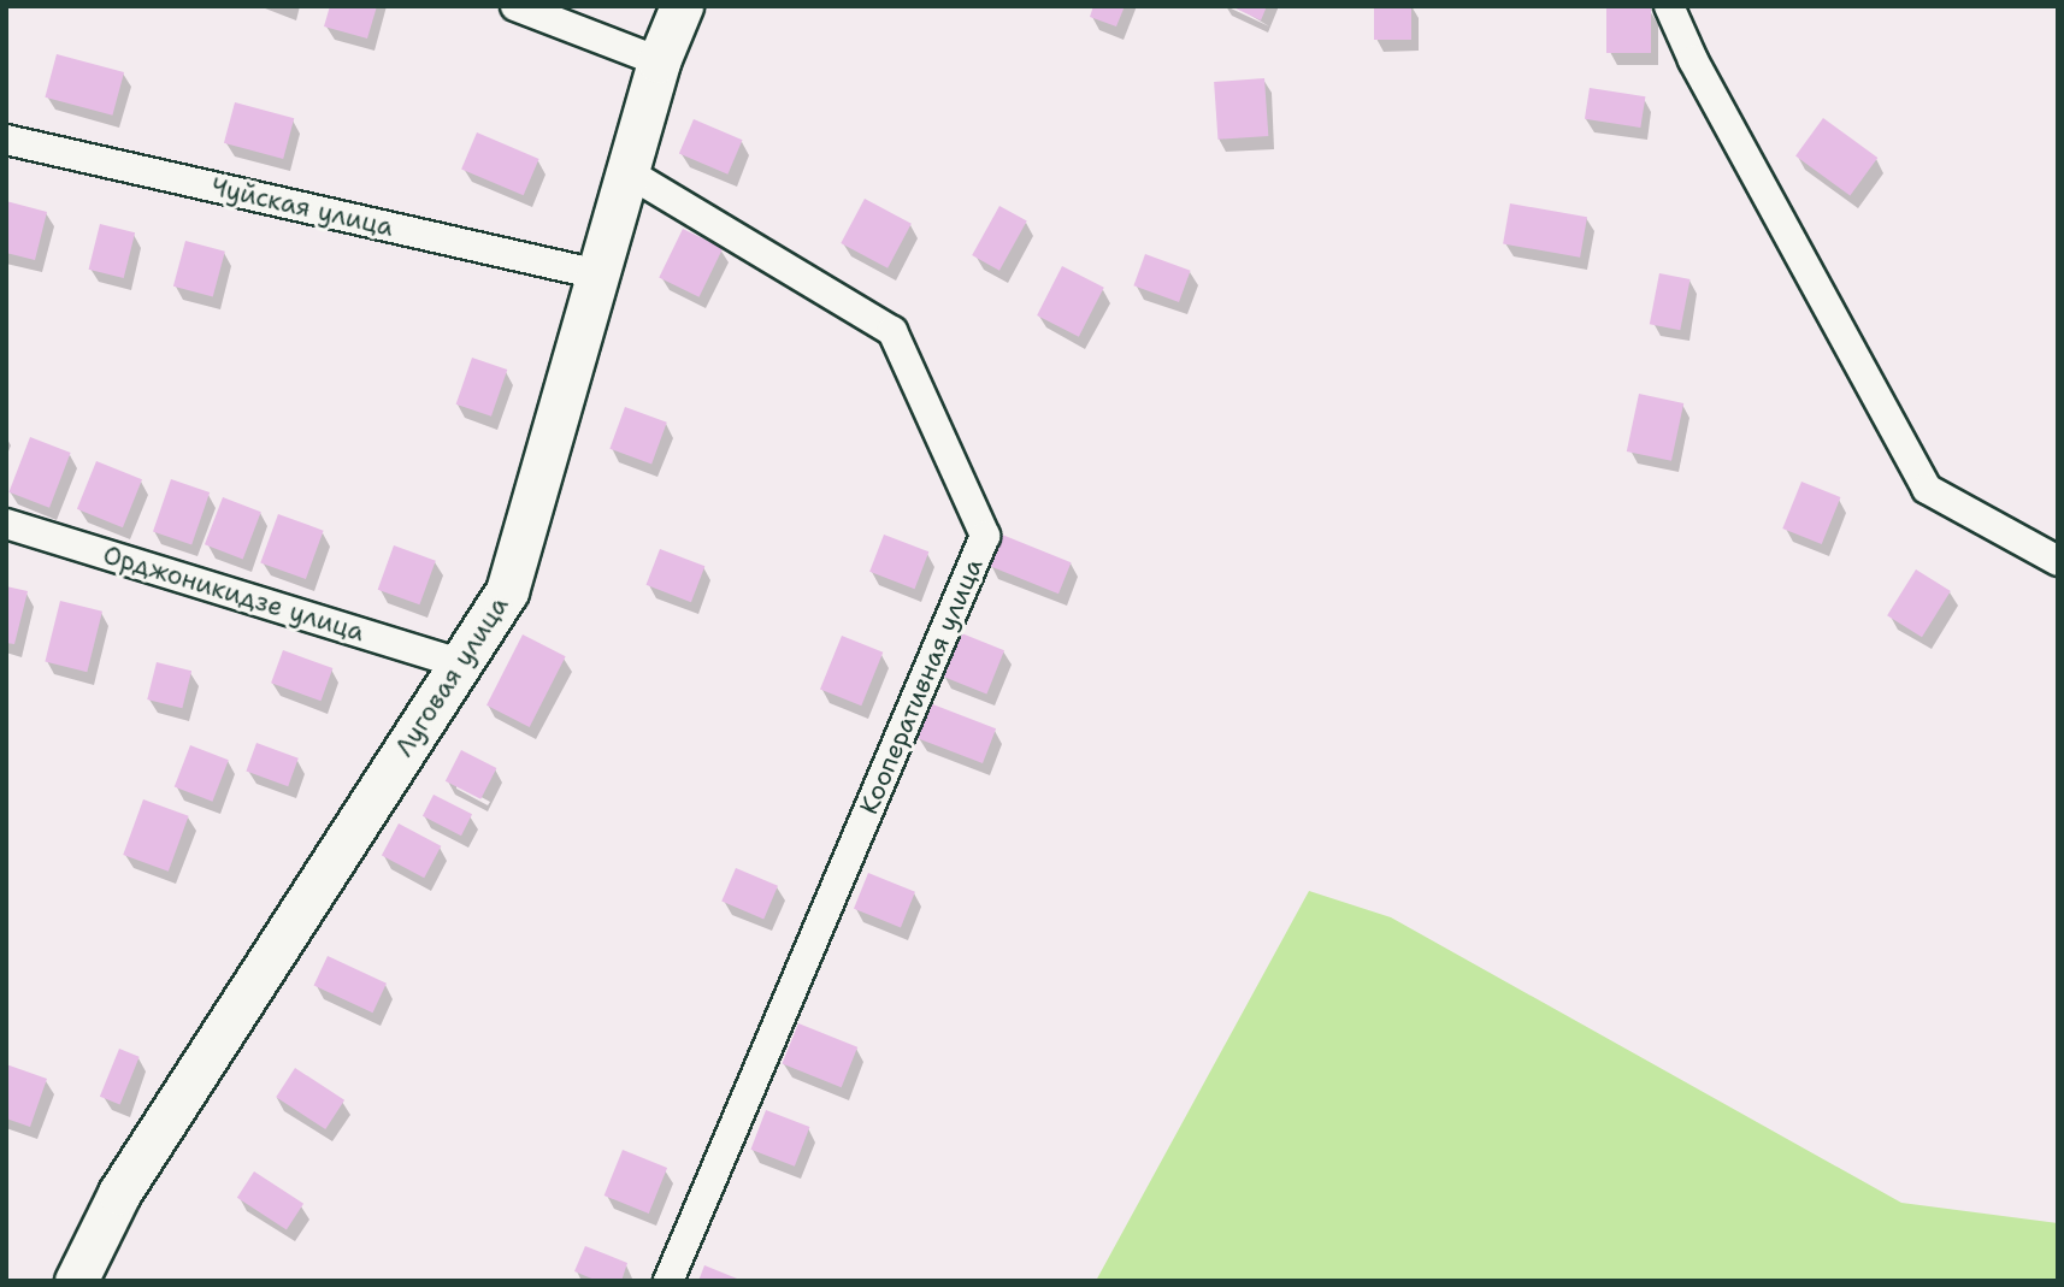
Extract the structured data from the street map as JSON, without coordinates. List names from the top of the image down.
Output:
{
  "streets": {
    "street": [
      "Чуйская улица",
      "Орджоникидзе улица",
      "Луговая улица",
      "Кооперативная улица"
    ]
  },
  "crossings": [
    ["Чуйская улица", "Луговая улица"],
    ["Орджоникидзе улица", "Луговая улица"],
    ["Луговая улица", "Кооперативная улица"]
  ]
}
